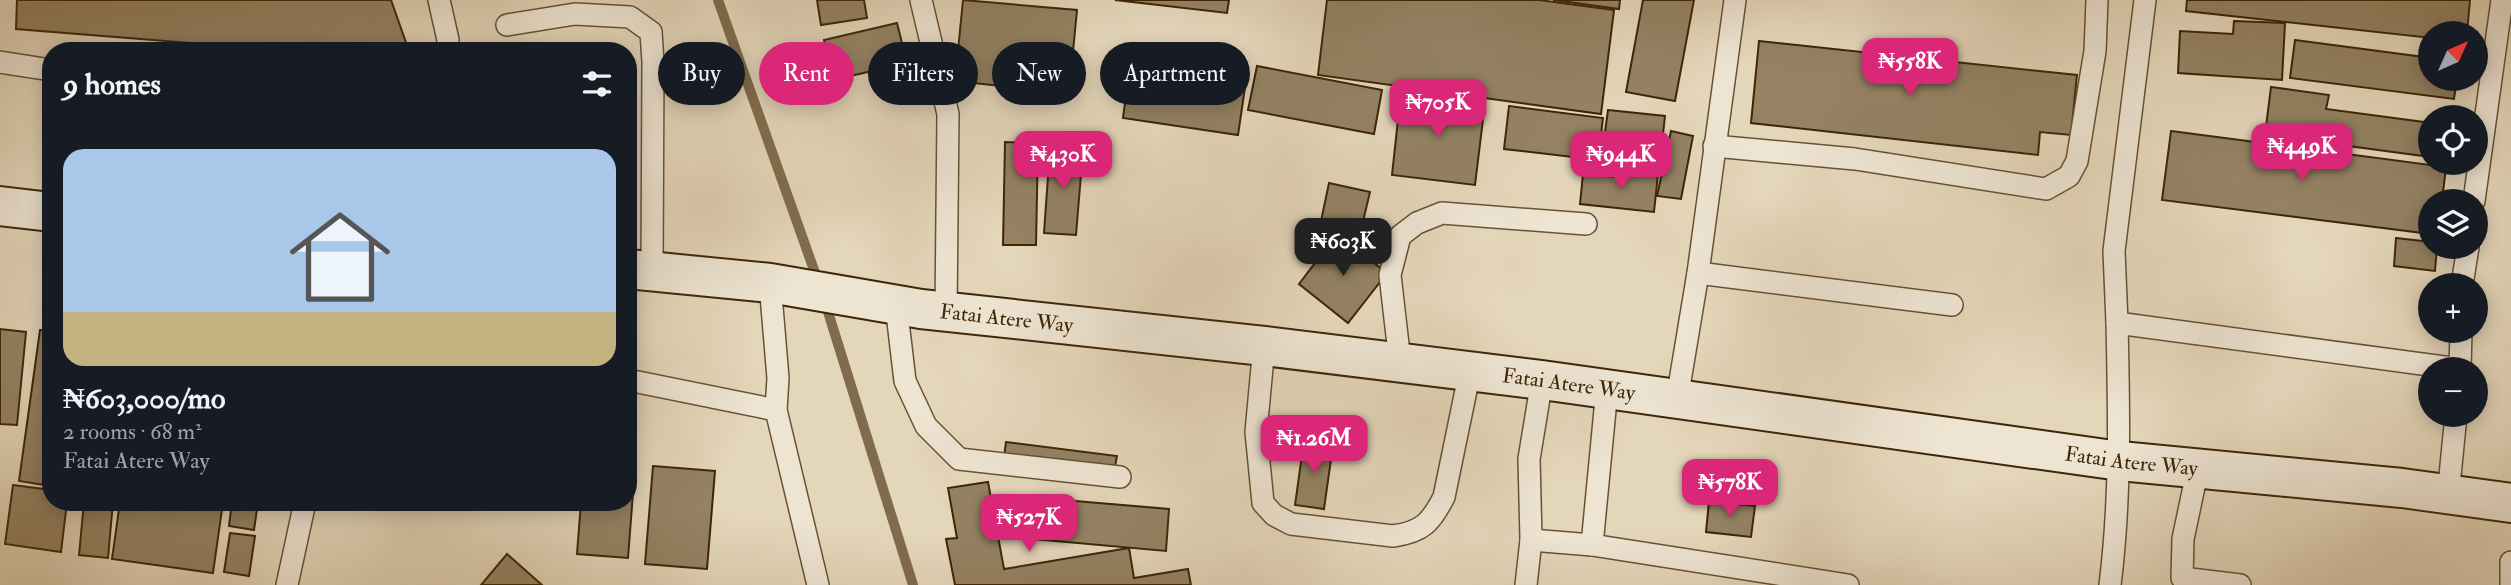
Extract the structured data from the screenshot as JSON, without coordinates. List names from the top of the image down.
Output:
{
  "streets": {
    "street": ["Fatai Atere Way"]
  },
  "north": "top right",
  "page": {
    "map_buttons": ["+", "−"],
    "price": [
      "₦558K",
      "₦705K",
      "₦449K",
      "₦430K",
      "₦944K",
      "₦603K",
      "₦1.26M",
      "₦578K",
      "₦527K"
    ],
    "chip": [
      "Buy",
      "Rent",
      "Filters",
      "New",
      "Apartment"
    ],
    "heading": "9 homes",
    "list": [
      {
        "name": "₦603,000/mo",
        "note": "2 rooms · 68 m² · Fatai Atere Way"
      }
    ]
  }
}
